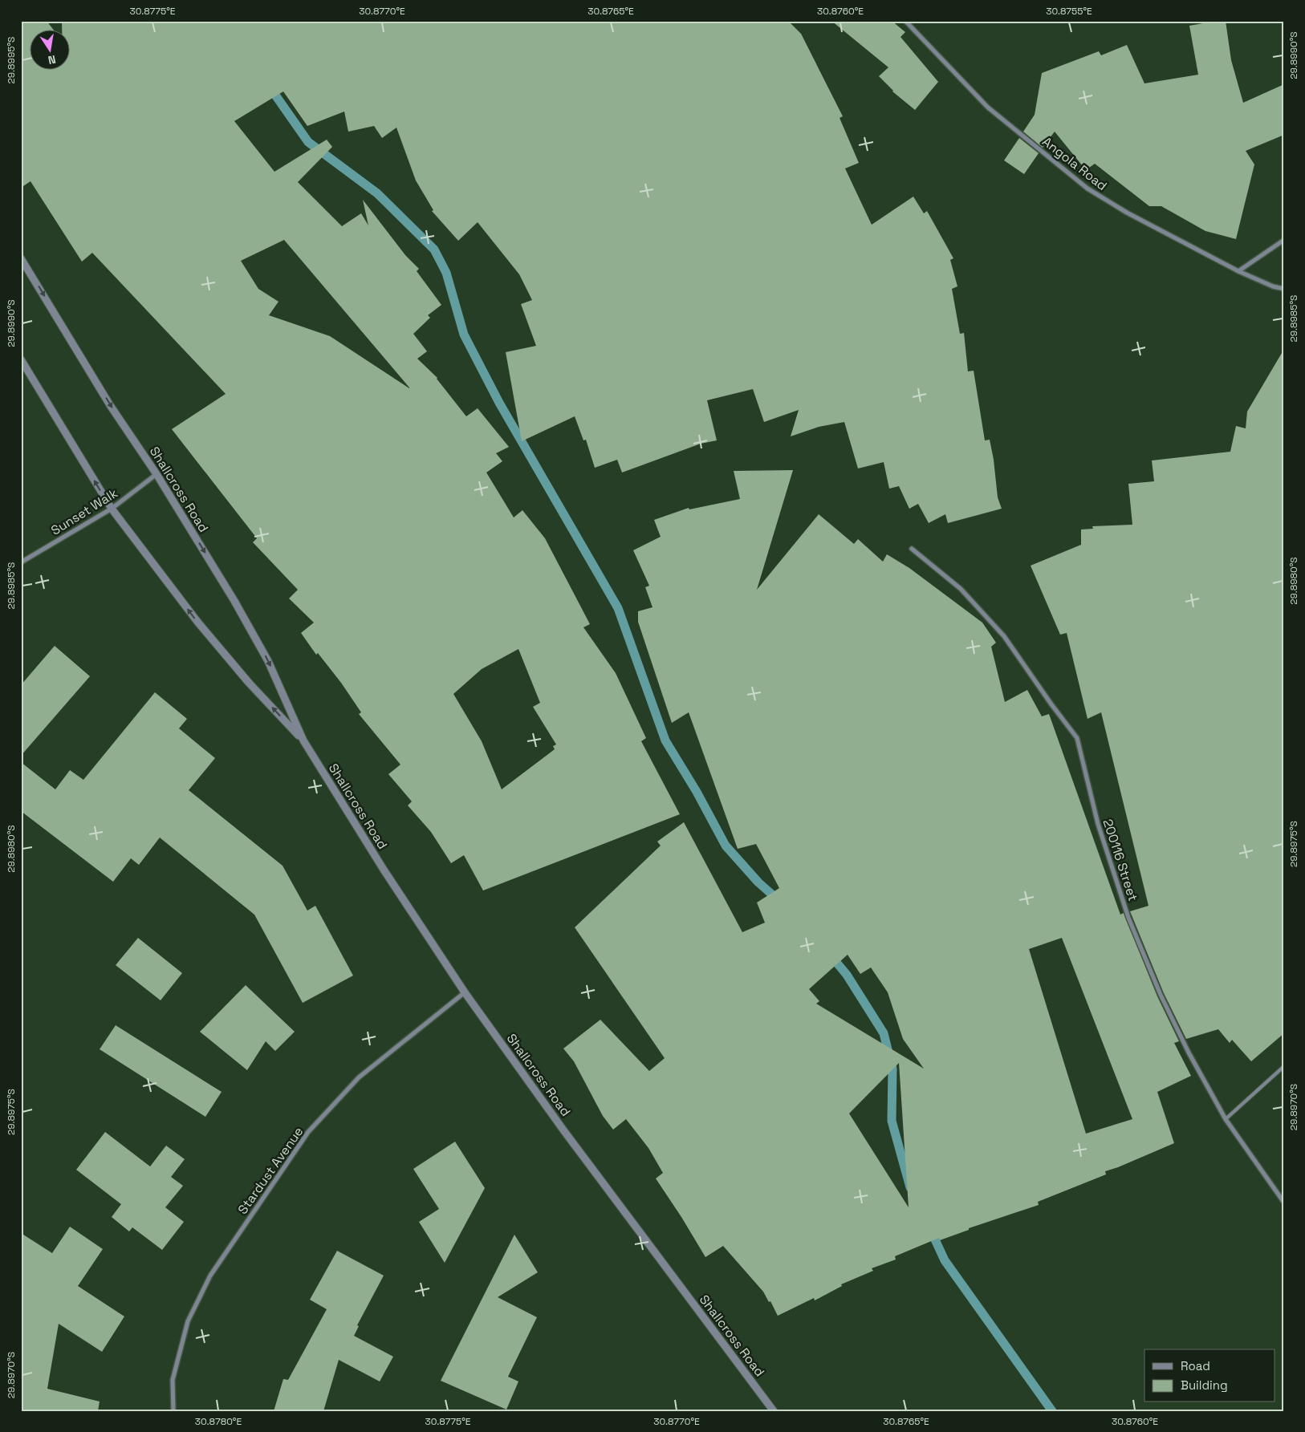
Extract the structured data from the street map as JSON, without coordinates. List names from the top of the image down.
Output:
{
  "streets": {
    "street": [
      "Angola Road",
      "Shallcross Road",
      "Sunset Walk",
      "200116 Street",
      "Stardust Avenue"
    ]
  },
  "crossings": [
    ["Shallcross Road", "Sunset Walk"],
    ["Shallcross Road", "Stardust Avenue"]
  ],
  "legend": ["Road", "Building"],
  "north": "bottom",
  "coordinates": [
    "30.8775°E",
    "30.8770°E",
    "30.8765°E",
    "30.8760°E",
    "30.8755°E",
    "29.8990°S",
    "29.8995°S",
    "29.8985°S",
    "29.8980°S",
    "29.8975°S",
    "29.8970°S",
    "30.8780°E"
  ]
}
